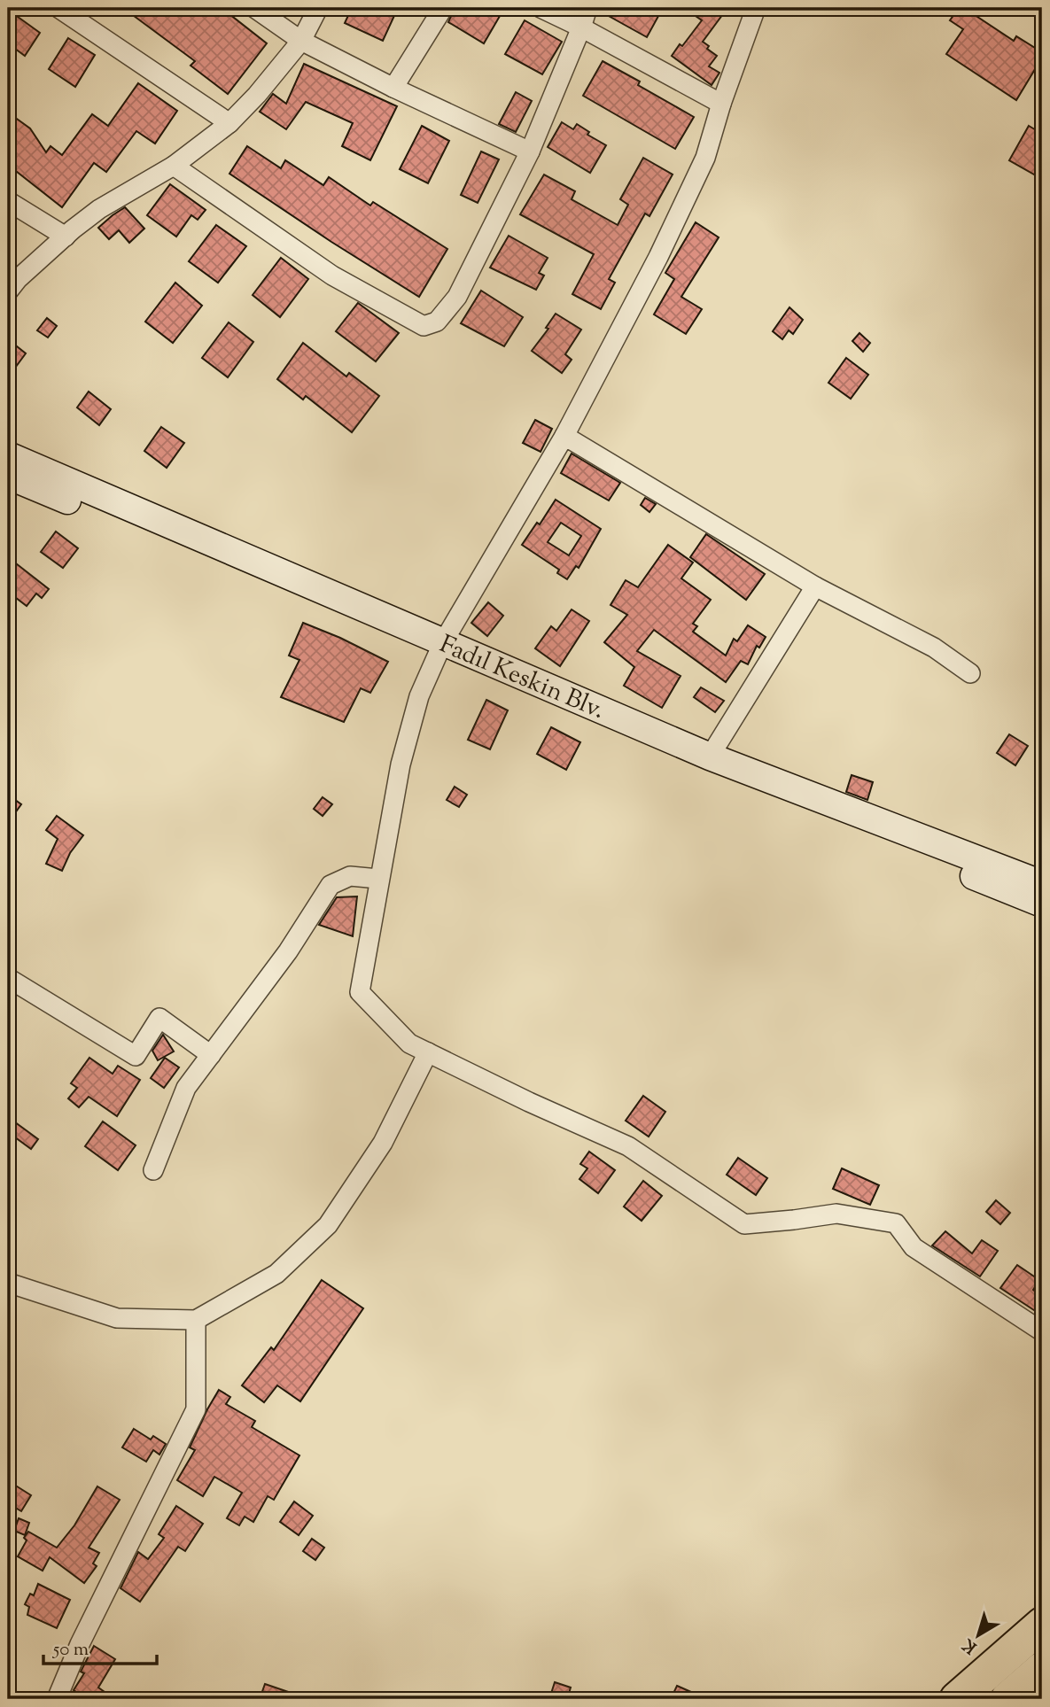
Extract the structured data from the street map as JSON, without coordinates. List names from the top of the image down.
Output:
{
  "streets": {
    "street": ["Fadıl Keskin Blv."]
  },
  "scale_bar": "50 m",
  "north": "bottom left"
}
